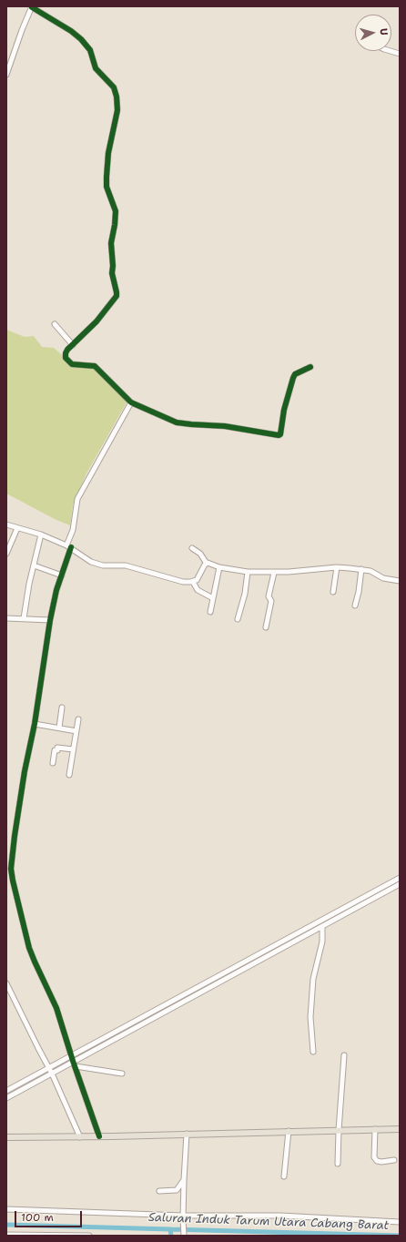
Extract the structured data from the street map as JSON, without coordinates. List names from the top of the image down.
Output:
{
  "water": ["Saluran Induk Tarum Utara Cabang Barat"],
  "scale_bar": "100 m",
  "north": "right"
}
